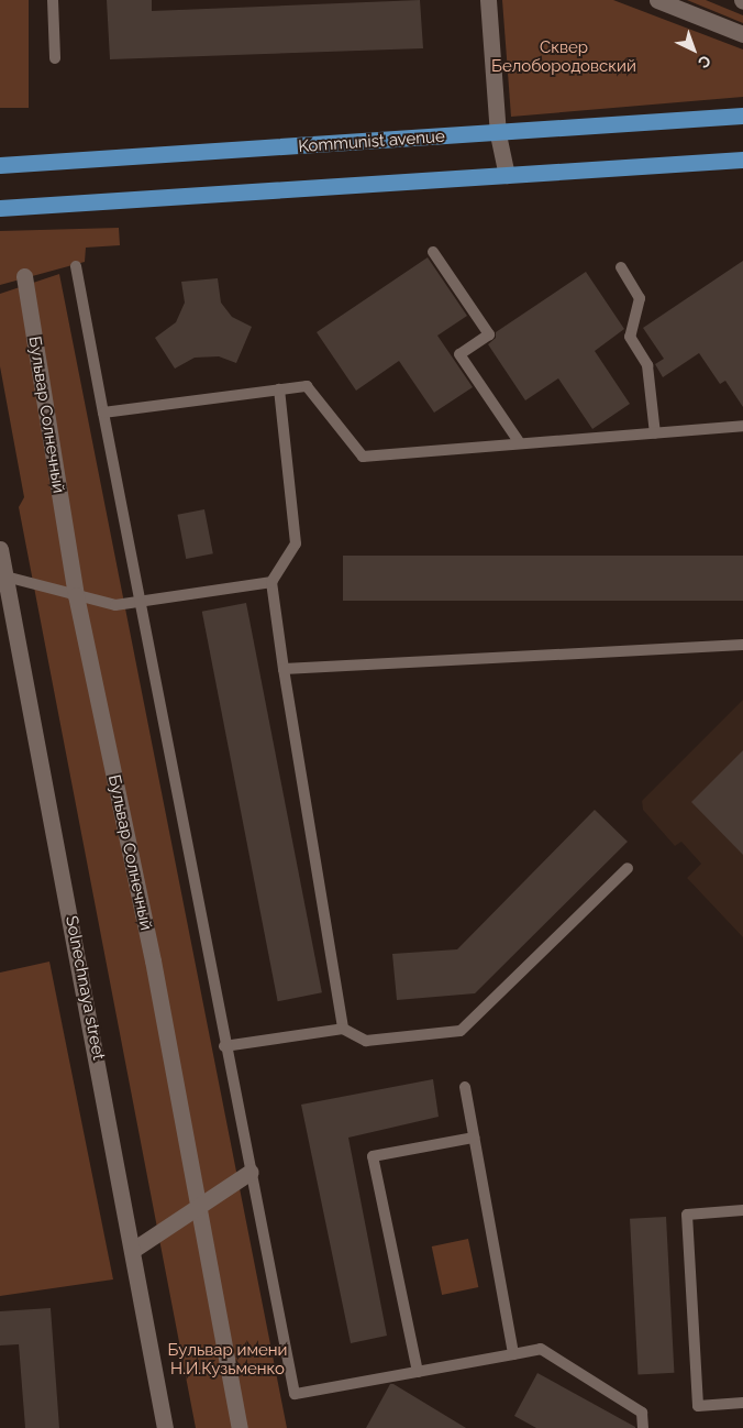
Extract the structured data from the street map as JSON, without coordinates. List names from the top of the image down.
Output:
{
  "streets": {
    "main road": ["Kommunist avenue"],
    "street": ["Бульвар Солнечный", "Solnechnaya street"]
  },
  "parks": ["Сквер Белобородовский", "Бульвар имени Н.И.Кузьменко"],
  "north": "bottom right"
}
